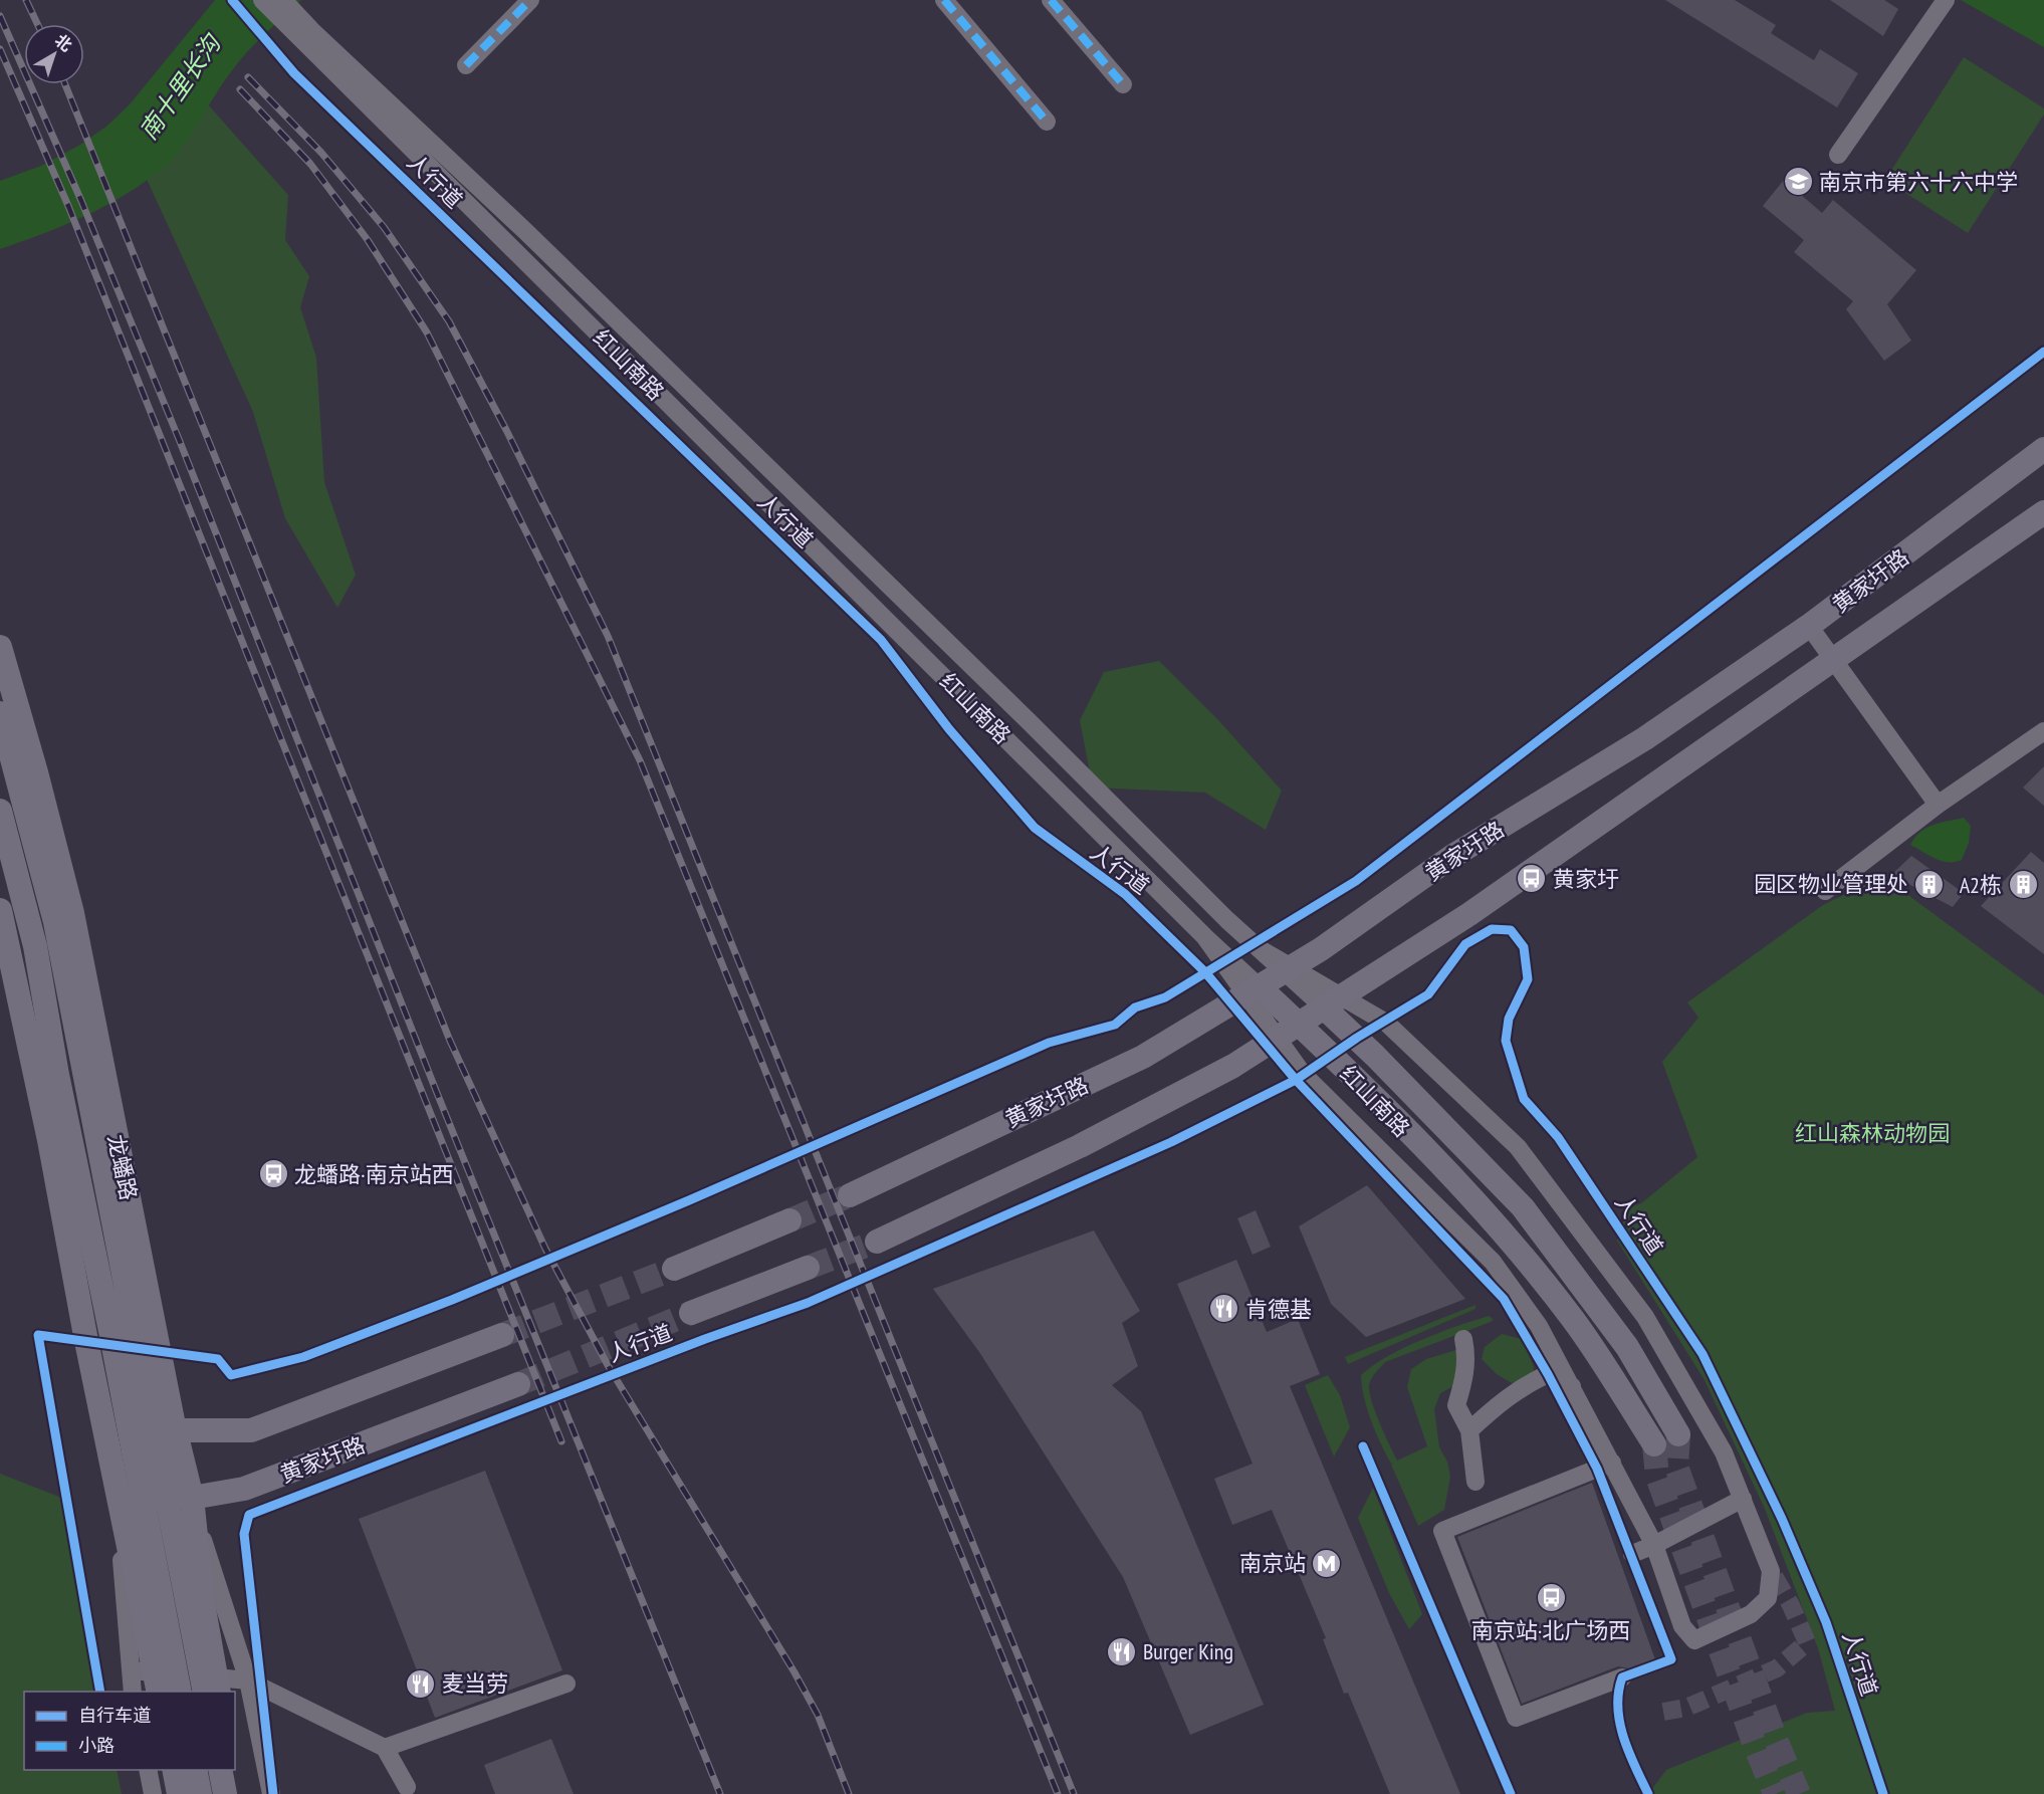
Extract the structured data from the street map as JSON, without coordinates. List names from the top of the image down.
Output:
{
  "streets": {
    "main road": ["红山南路", "黄家圩路", "龙蟠路"],
    "cycle path": ["人行道"]
  },
  "crossings": [
    ["红山南路", "黄家圩路"],
    ["黄家圩路", "龙蟠路"]
  ],
  "water": ["南十里长沟"],
  "parks": ["红山森林动物园"],
  "places": {
    "school or university": ["南京市第六十六中学"],
    "bus stop": ["黄家圩", "龙蟠路·南京站西", "南京站·北广场西"],
    "building": ["园区物业管理处", "A2栋"],
    "restaurant": ["肯德基", "Burger King", "麦当劳"],
    "metro station": ["南京站"]
  },
  "legend": ["自行车道", "小路"],
  "north": "top right"
}
